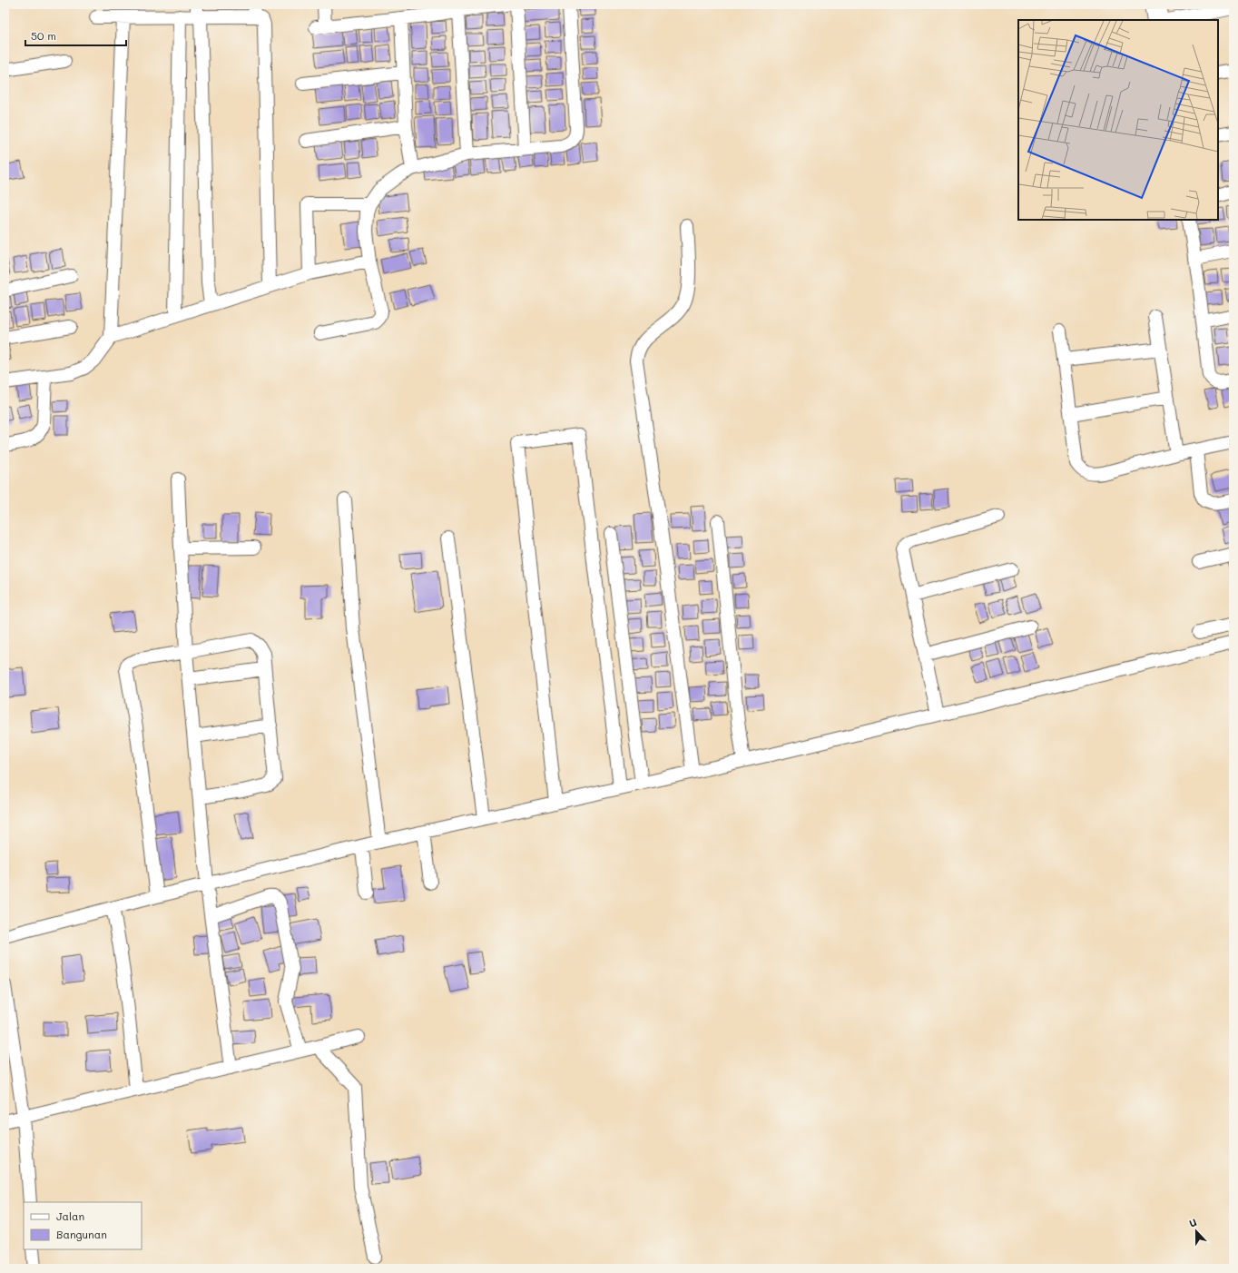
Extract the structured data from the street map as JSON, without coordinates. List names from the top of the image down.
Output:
{
  "legend": ["Jalan", "Bangunan"],
  "scale_bar": "50 m",
  "north": "top"
}
